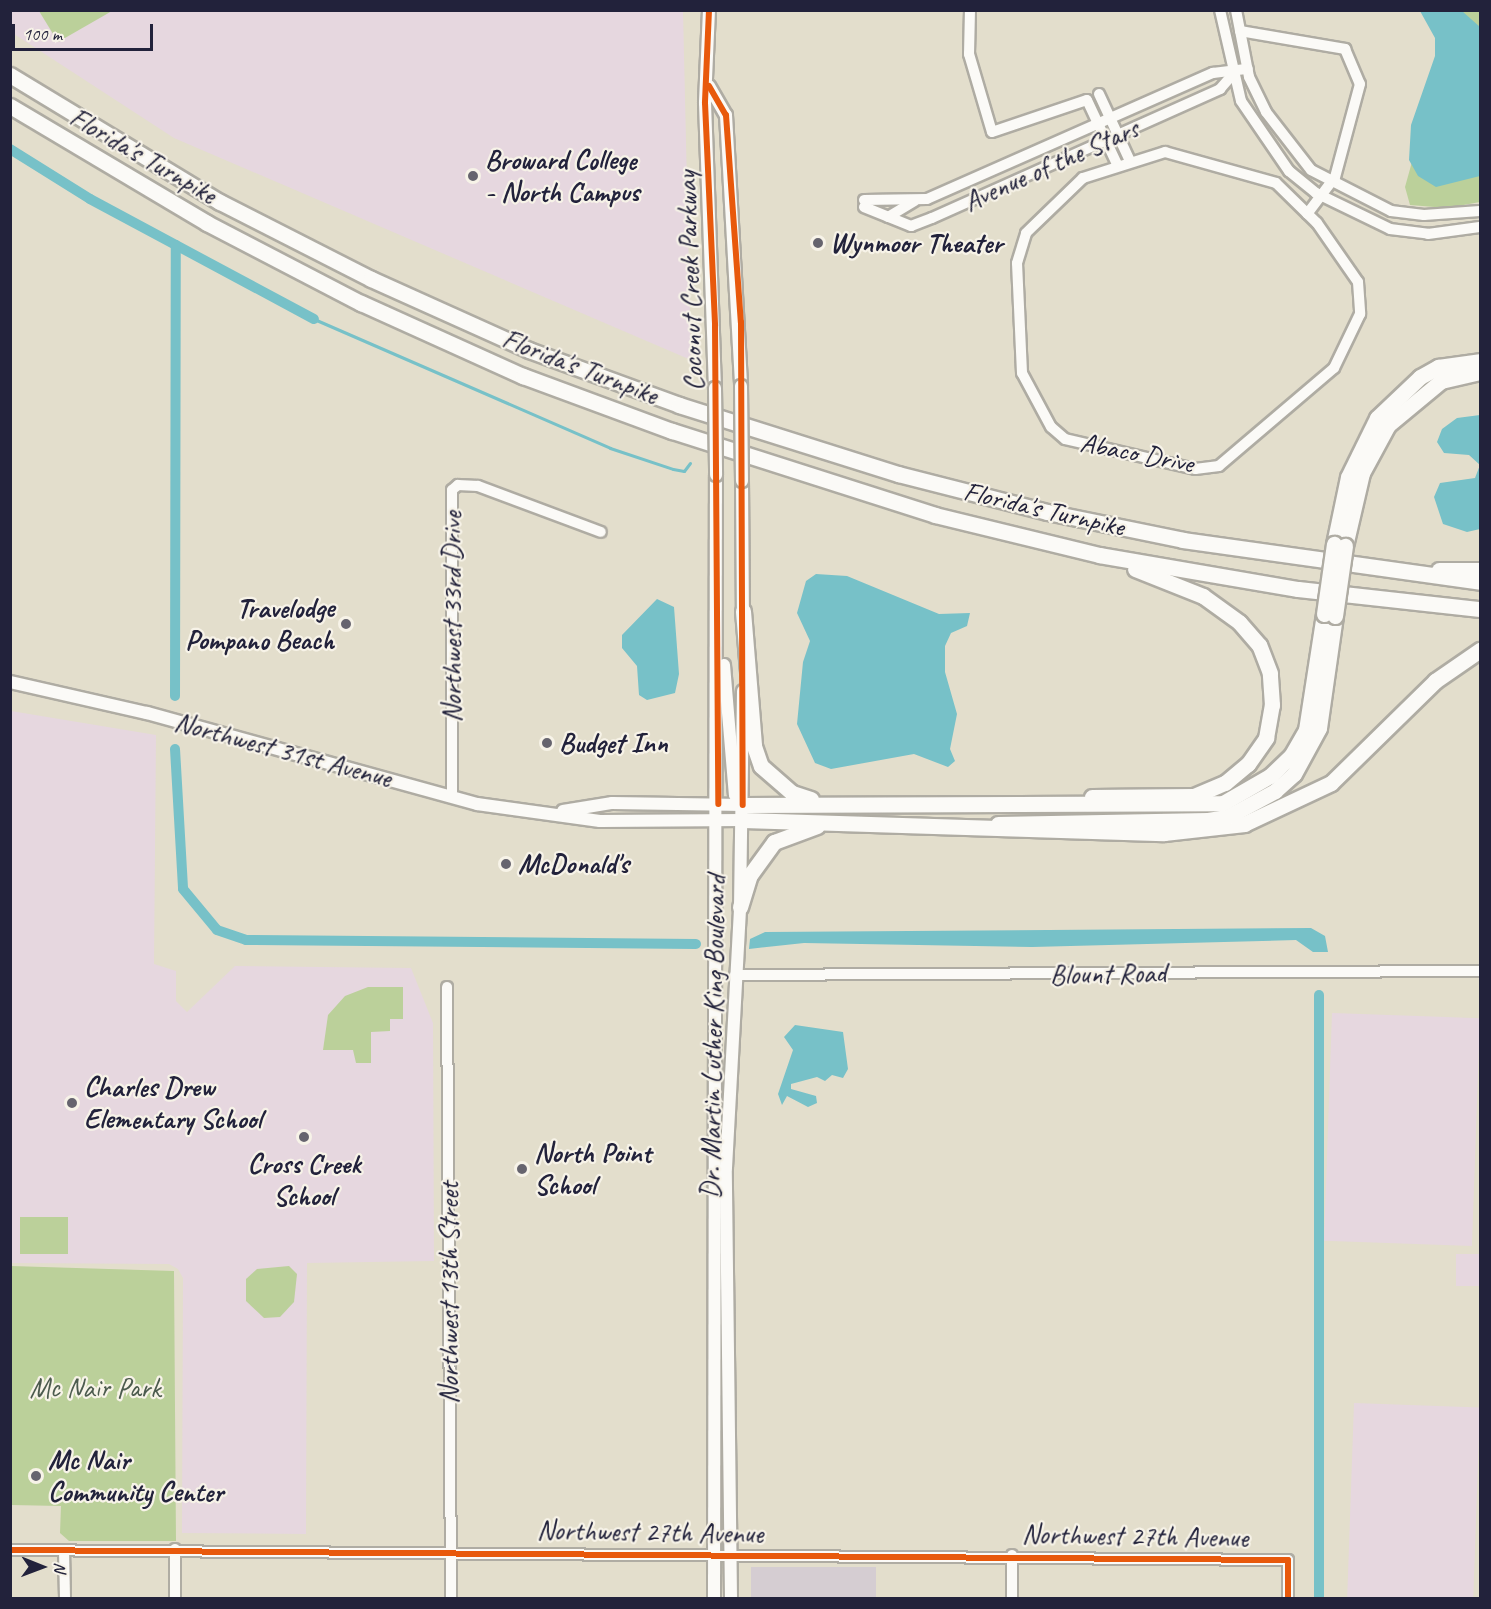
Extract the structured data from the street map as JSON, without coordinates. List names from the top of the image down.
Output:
{
  "streets": {
    "highway": ["Florida's Turnpike"],
    "main road": ["Coconut Creek Parkway", "Northwest 31st Avenue", "Dr. Martin Luther King Boulevard"],
    "street": [
      "Avenue of the Stars",
      "Abaco Drive",
      "Northwest 33rd Drive",
      "Blount Road",
      "Northwest 13th Street",
      "Northwest 27th Avenue"
    ]
  },
  "crossings": [
    ["Coconut Creek Parkway", "Dr. Martin Luther King Boulevard"],
    ["Northwest 33rd Drive", "Northwest 31st Avenue"],
    ["Northwest 31st Avenue", "Dr. Martin Luther King Boulevard"],
    ["Blount Road", "Dr. Martin Luther King Boulevard"],
    ["Dr. Martin Luther King Boulevard", "Northwest 27th Avenue"],
    ["Northwest 13th Street", "Northwest 27th Avenue"]
  ],
  "parks": ["Mc Nair Park"],
  "places": [
    "Broward College - North Campus",
    "Wynmoor Theater",
    "Travelodge Pompano Beach",
    "Budget Inn",
    "McDonald's",
    "Charles Drew Elementary School",
    "Cross Creek School",
    "North Point School",
    "Mc Nair Community Center"
  ],
  "scale_bar": "100 m",
  "north": "right"
}
